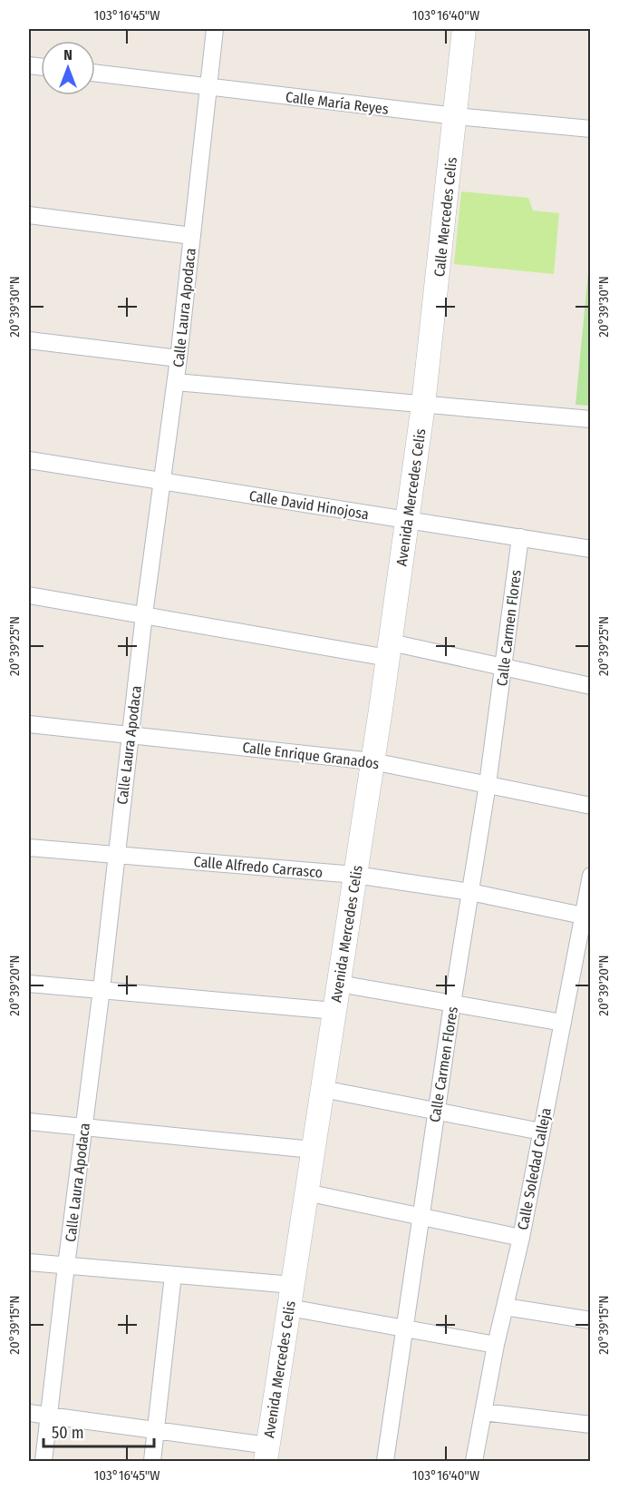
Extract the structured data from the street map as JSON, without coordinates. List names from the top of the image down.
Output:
{
  "streets": {
    "main road": ["Calle Mercedes Celis", "Avenida Mercedes Celis"],
    "street": [
      "Calle María Reyes",
      "Calle Laura Apodaca",
      "Calle David Hinojosa",
      "Calle Carmen Flores",
      "Calle Enrique Granados",
      "Calle Alfredo Carrasco",
      "Calle Soledad Calleja"
    ]
  },
  "crossings": [
    ["Calle María Reyes", "Calle Mercedes Celis"],
    ["Calle María Reyes", "Calle Laura Apodaca"],
    ["Calle Mercedes Celis", "Avenida Mercedes Celis"],
    ["Calle Laura Apodaca", "Calle David Hinojosa"],
    ["Calle Laura Apodaca", "Calle Enrique Granados"],
    ["Calle Laura Apodaca", "Calle Alfredo Carrasco"],
    ["Avenida Mercedes Celis", "Calle David Hinojosa"],
    ["Avenida Mercedes Celis", "Calle Enrique Granados"],
    ["Avenida Mercedes Celis", "Calle Alfredo Carrasco"],
    ["Calle David Hinojosa", "Calle Carmen Flores"],
    ["Calle Carmen Flores", "Calle Enrique Granados"],
    ["Calle Carmen Flores", "Calle Alfredo Carrasco"],
    ["Calle Alfredo Carrasco", "Calle Soledad Calleja"]
  ],
  "scale_bar": "50 m",
  "north": "top",
  "coordinates": [
    "103°16'45\"W",
    "103°16'40\"W",
    "20°39'30\"N",
    "20°39'25\"N",
    "20°39'20\"N",
    "20°39'15\"N"
  ]
}
